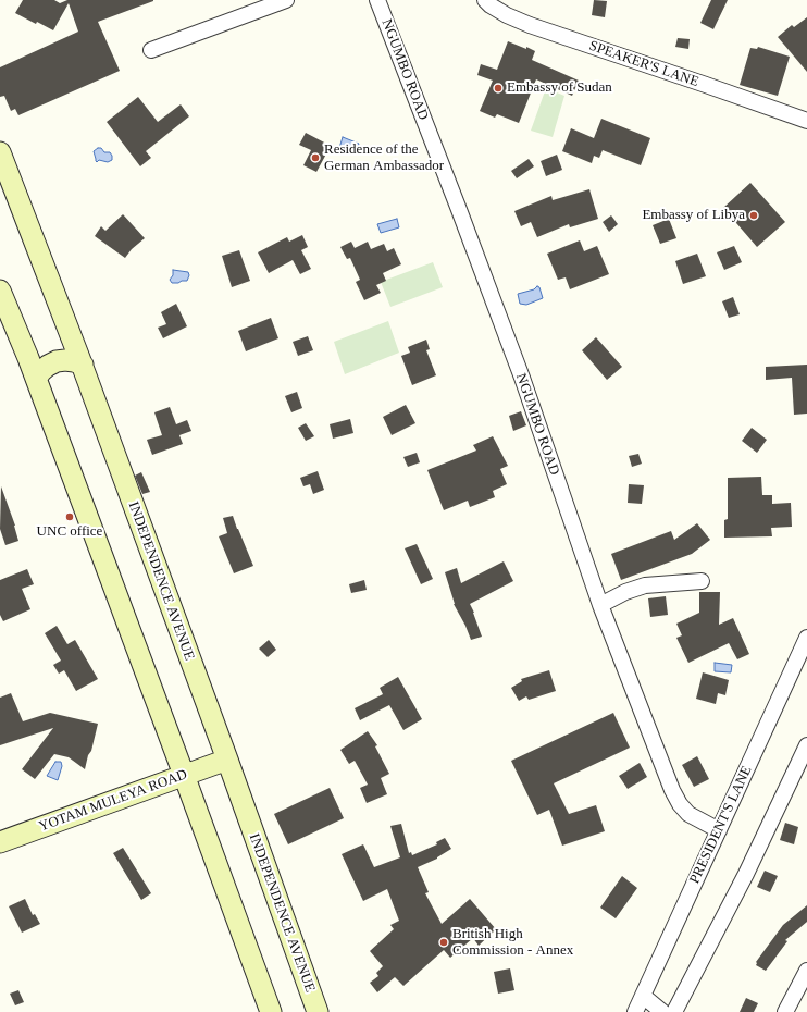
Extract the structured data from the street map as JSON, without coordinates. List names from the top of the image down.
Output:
{
  "streets": {
    "main road": ["INDEPENDENCE AVENUE", "YOTAM MULEYA ROAD"],
    "street": ["SPEAKER'S LANE", "NGUMBO ROAD", "PRESIDENT'S LANE"]
  },
  "crossings": [
    ["NGUMBO ROAD", "PRESIDENT'S LANE"],
    ["INDEPENDENCE AVENUE", "YOTAM MULEYA ROAD"]
  ],
  "places": [
    "Embassy of Sudan",
    "Residence of the German Ambassador",
    "Embassy of Libya",
    "UNC office",
    "British High Commission - Annex"
  ]
}
